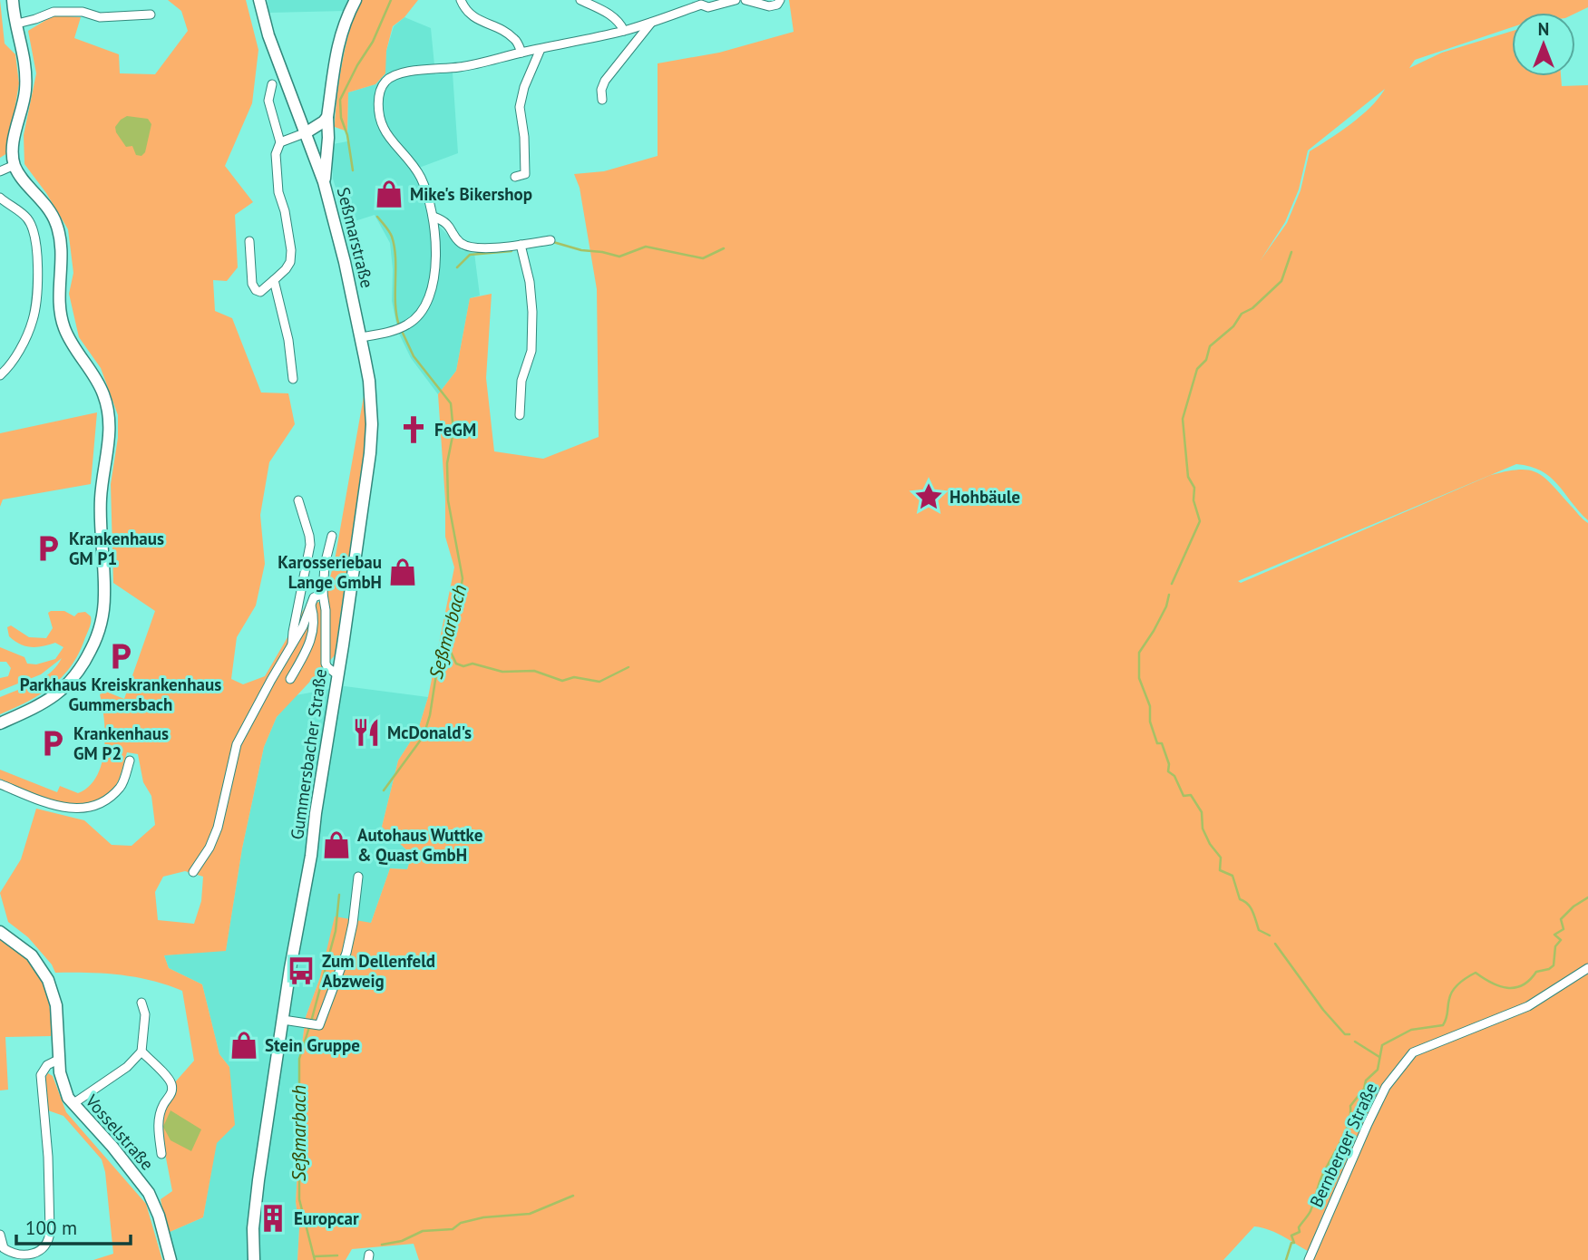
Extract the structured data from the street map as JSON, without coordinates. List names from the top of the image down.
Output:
{
  "streets": {
    "main road": ["Seßmarstraße", "Gummersbacher Straße", "Vosselstraße"],
    "street": ["Bernberger Straße"]
  },
  "crossings": [
    ["Seßmarstraße", "Gummersbacher Straße"]
  ],
  "water": ["Seßmarbach"],
  "places": {
    "shop": [
      "Mike's Bikershop",
      "Karosseriebau Lange GmbH",
      "Autohaus Wuttke & Quast GmbH",
      "Stein Gruppe"
    ],
    "church": ["FeGM"],
    "place": ["Hohbäule"],
    "parking": ["Krankenhaus GM P1", "Parkhaus Kreiskrankenhaus Gummersbach", "Krankenhaus GM P2"],
    "restaurant": ["McDonald's"],
    "bus stop": ["Zum Dellenfeld Abzweig"],
    "building": ["Europcar"]
  },
  "scale_bar": "100 m",
  "north": "top"
}
